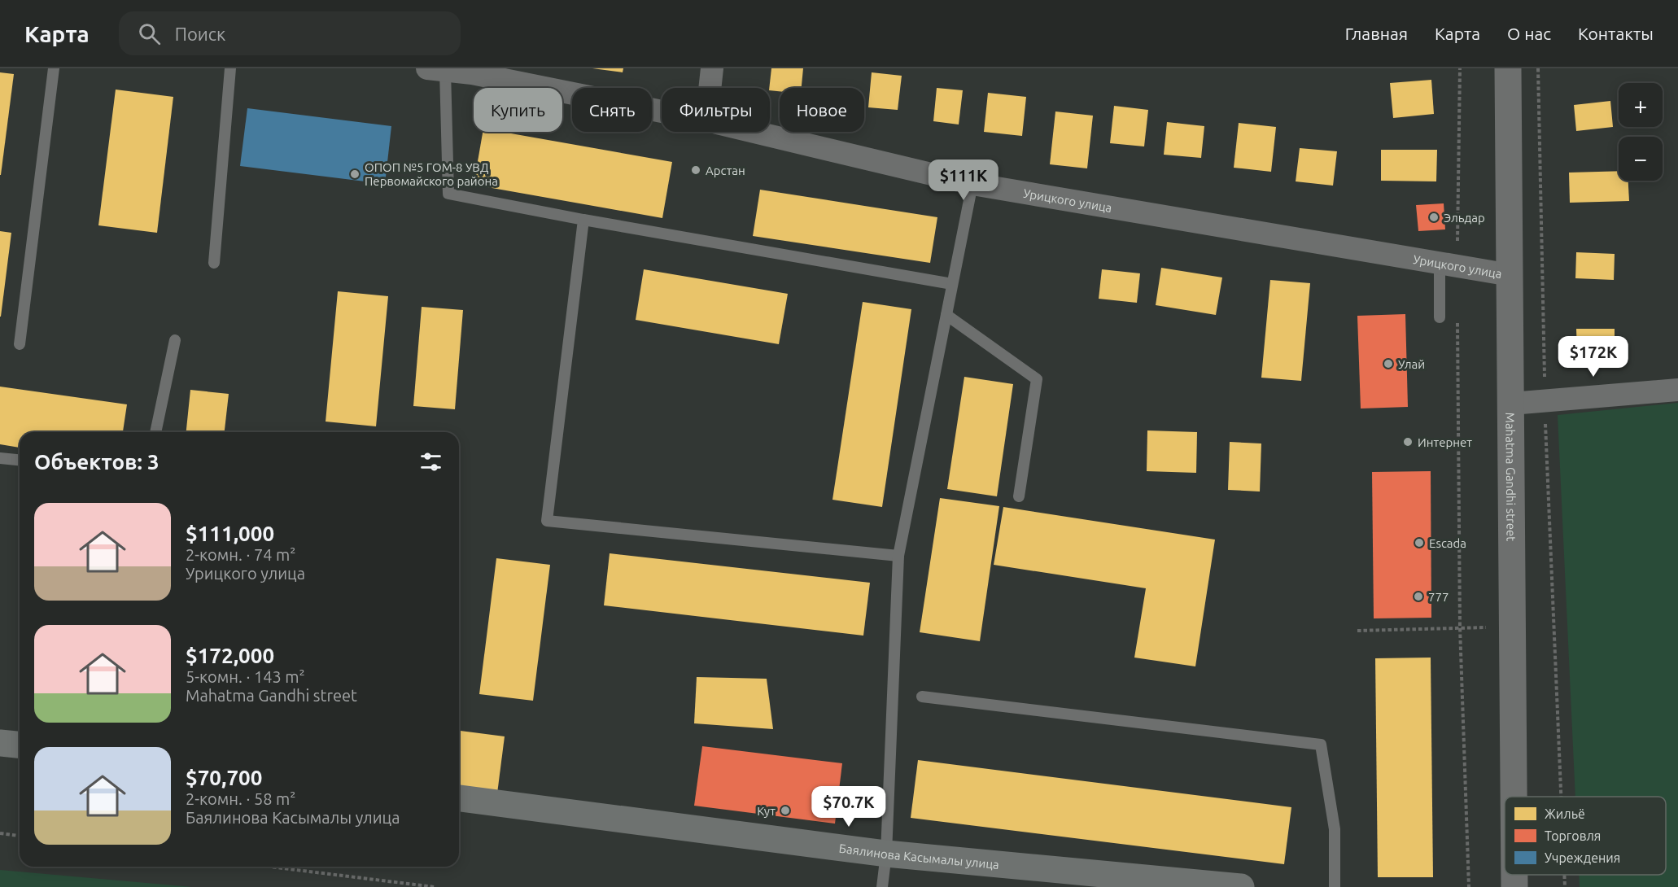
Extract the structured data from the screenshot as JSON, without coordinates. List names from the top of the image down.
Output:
{
  "streets": {
    "main road": ["Mahatma Gandhi street", "Баялинова Касымалы улица"],
    "street": ["Урицкого улица"]
  },
  "crossings": [
    ["Урицкого улица", "Mahatma Gandhi street"]
  ],
  "places": [
    "Арстан",
    "ОПОП №5 ГОМ-8 УВД Первомайского района",
    "Эльдар",
    "Улай",
    "Интернет",
    "Escada",
    "777",
    "Кут"
  ],
  "legend": ["Жильё", "Торговля", "Учреждения"],
  "page": {
    "header": "Карта",
    "search": "Поиск",
    "nav": [
      "Главная",
      "Карта",
      "О нас",
      "Контакты"
    ],
    "map_buttons": ["+", "−"],
    "chip": [
      "Купить",
      "Снять",
      "Фильтры",
      "Новое"
    ],
    "price": ["$111K", "$172K", "$70.7K"],
    "heading": "Объектов: 3",
    "list": [
      {
        "name": "$111,000",
        "note": "2-комн. · 74 m² · Урицкого улица"
      },
      {
        "name": "$172,000",
        "note": "5-комн. · 143 m² · Mahatma Gandhi street"
      },
      {
        "name": "$70,700",
        "note": "2-комн. · 58 m² · Баялинова Касымалы улица"
      }
    ]
  }
}
